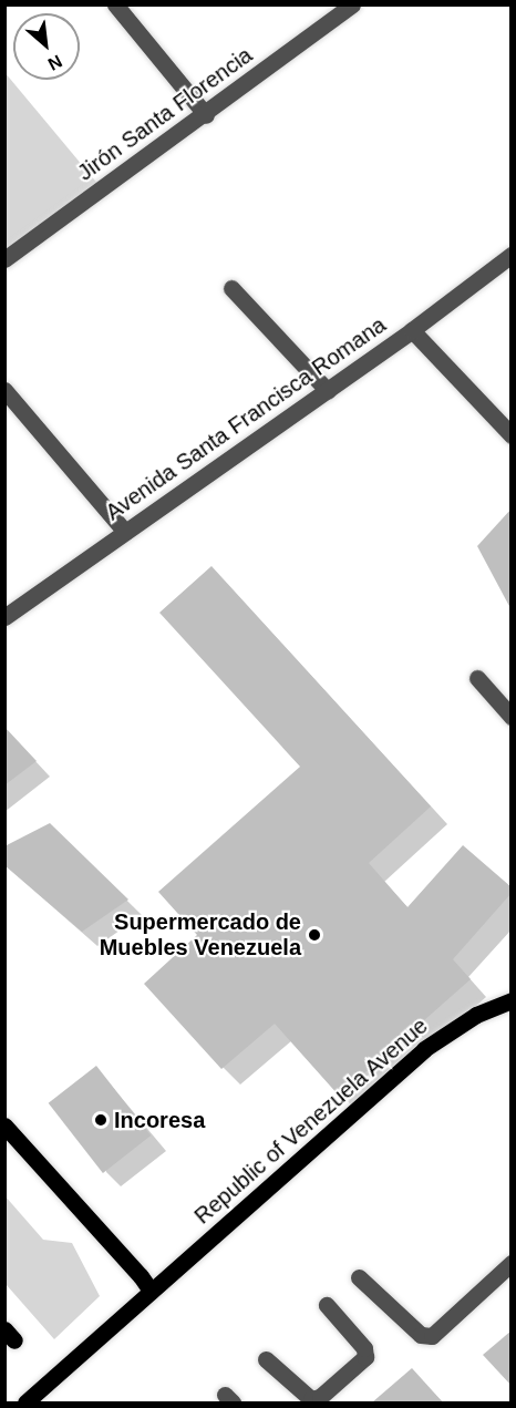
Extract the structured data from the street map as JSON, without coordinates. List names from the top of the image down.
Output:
{
  "streets": {
    "main road": ["Republic of Venezuela Avenue"],
    "street": ["Jirón Santa Florencia", "Avenida Santa Francisca Romana"]
  },
  "places": ["Supermercado de Muebles Venezuela", "Incoresa"],
  "north": "bottom right"
}
